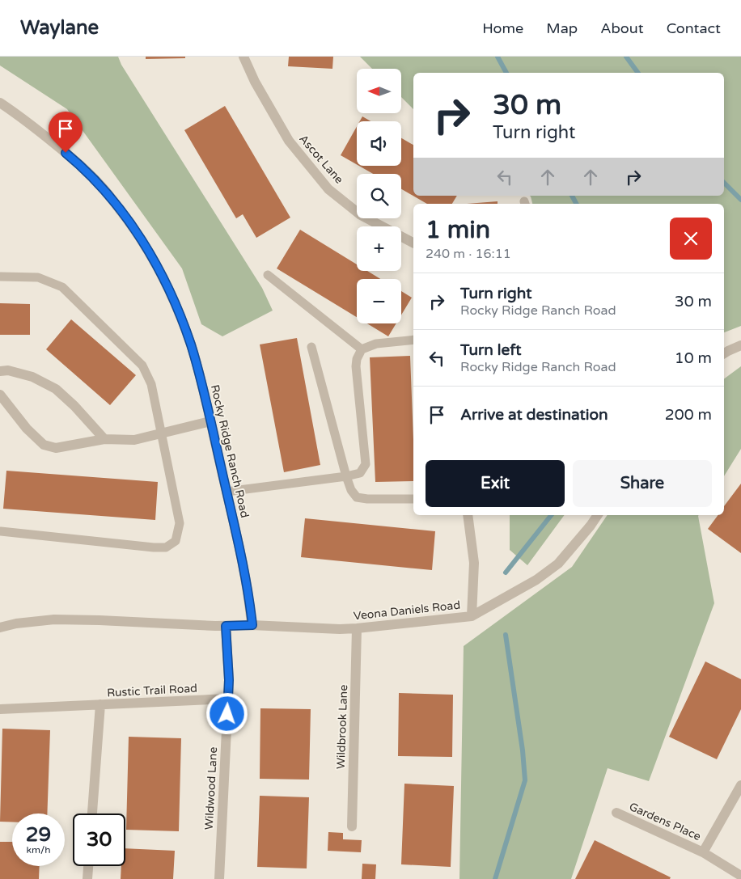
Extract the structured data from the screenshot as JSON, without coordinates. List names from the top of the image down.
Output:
{
  "streets": {
    "street": [
      "Ascot Lane",
      "Rocky Ridge Ranch Road",
      "Veona Daniels Road",
      "Rustic Trail Road",
      "Wildbrook Lane",
      "Wildwood Lane",
      "Gardens Place"
    ]
  },
  "crossings": [
    ["Rocky Ridge Ranch Road", "Veona Daniels Road"],
    ["Veona Daniels Road", "Wildbrook Lane"],
    ["Rustic Trail Road", "Wildwood Lane"]
  ],
  "north": "left",
  "page": {
    "header": "Waylane",
    "nav": [
      "Home",
      "Map",
      "About",
      "Contact"
    ],
    "map_buttons": ["+", "−"],
    "turn": ["30 m", "Turn right"],
    "heading": ["1 min", "240 m · 16:11"],
    "list": [
      {
        "name": "Turn right",
        "note": "Rocky Ridge Ranch Road",
        "value": "30 m"
      },
      {
        "name": "Turn left",
        "note": "Rocky Ridge Ranch Road",
        "value": "10 m"
      },
      {
        "name": "Arrive at destination",
        "value": "200 m"
      }
    ],
    "buttons": ["Exit", "Share"],
    "speed": "29 km/h",
    "limit": "30"
  }
}
